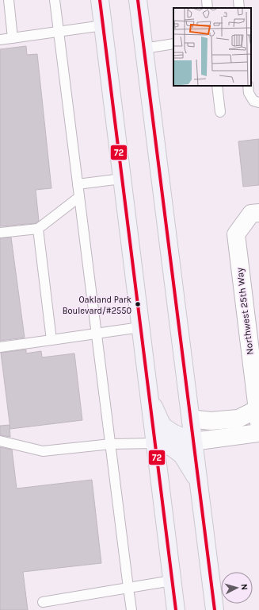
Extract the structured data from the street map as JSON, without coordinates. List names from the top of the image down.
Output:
{
  "streets": {
    "street": ["Northwest 25th Way"]
  },
  "places": ["Oakland Park Boulevard/#2550"],
  "lines": ["transit line 72"],
  "north": "right"
}
